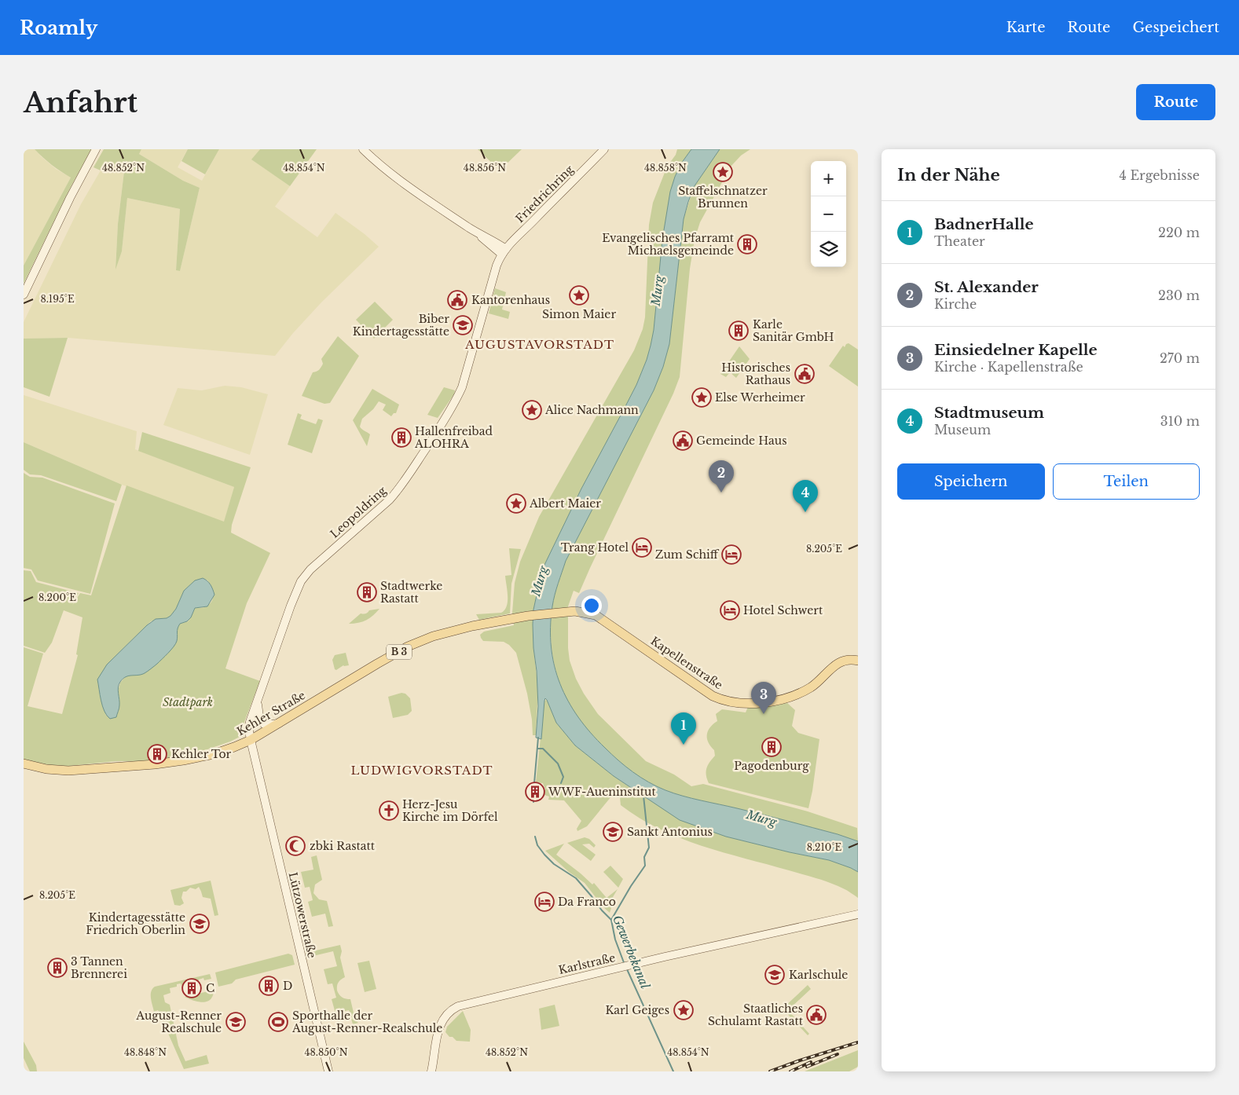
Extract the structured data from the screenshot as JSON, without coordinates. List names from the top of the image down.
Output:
{
  "streets": {
    "main road": [
      "Friedrichring",
      "Leopoldring",
      "B 3",
      "Kapellenstraße",
      "Kehler Straße",
      "Lützowerstraße",
      "Karlstraße"
    ]
  },
  "crossings": [
    ["Friedrichring", "Leopoldring"],
    ["Leopoldring", "Kehler Straße"],
    ["Leopoldring", "Lützowerstraße"],
    ["Kapellenstraße", "Kehler Straße"],
    ["Kehler Straße", "Lützowerstraße"]
  ],
  "districts": ["AUGUSTAVORSTADT", "LUDWIGVORSTADT"],
  "water": ["Murg", "Gewerbekanal"],
  "parks": ["Stadtpark"],
  "places": {
    "place": [
      "Staffelschnatzer Brunnen",
      "Simon Maier",
      "Else Werheimer",
      "Alice Nachmann",
      "Albert Maier",
      "Karl Geiges"
    ],
    "building": [
      "Evangelisches Pfarramt Michaelsgemeinde",
      "Karle Sanitär GmbH",
      "Hallenfreibad ALOHRA",
      "Stadtwerke Rastatt",
      "Pagodenburg",
      "Kehler Tor",
      "WWF-Aueninstitut",
      "3 Tannen Brennerei",
      "D",
      "C"
    ],
    "public building": [
      "Kantorenhaus",
      "Historisches Rathaus",
      "Gemeinde Haus",
      "Staatliches Schulamt Rastatt"
    ],
    "school or university": [
      "Biber Kindertagesstätte",
      "Sankt Antonius",
      "Kindertagesstätte Friedrich Oberlin",
      "Karlschule",
      "August-Renner Realschule"
    ],
    "hotel": [
      "Trang Hotel",
      "Zum Schiff",
      "Hotel Schwert",
      "Da Franco"
    ],
    "church": ["Herz-Jesu Kirche im Dörfel"],
    "mosque": ["zbki Rastatt"],
    "sports": ["Sporthalle der August-Renner-Realschule"]
  },
  "page": {
    "header": "Roamly",
    "nav": ["Karte", "Route", "Gespeichert"],
    "buttons": [
      "Route",
      ["Speichern", "Teilen"]
    ],
    "title": "Anfahrt",
    "heading": ["In der Nähe", "4 Ergebnisse"],
    "map_buttons": ["+", "−"],
    "list": [
      {
        "mark": "1",
        "name": "BadnerHalle",
        "note": "Theater",
        "value": "220 m"
      },
      {
        "mark": "2",
        "name": "St. Alexander",
        "note": "Kirche",
        "value": "230 m"
      },
      {
        "mark": "3",
        "name": "Einsiedelner Kapelle",
        "note": "Kirche · Kapellenstraße",
        "value": "270 m"
      },
      {
        "mark": "4",
        "name": "Stadtmuseum",
        "note": "Museum",
        "value": "310 m"
      }
    ],
    "pins": [
      "2",
      "4",
      "3",
      "1"
    ]
  },
  "coordinates": [
    "48.852°N",
    "48.854°N",
    "48.856°N",
    "48.858°N",
    "8.195°E",
    "8.205°E",
    "8.200°E",
    "8.210°E",
    "48.848°N",
    "48.850°N"
  ]
}
